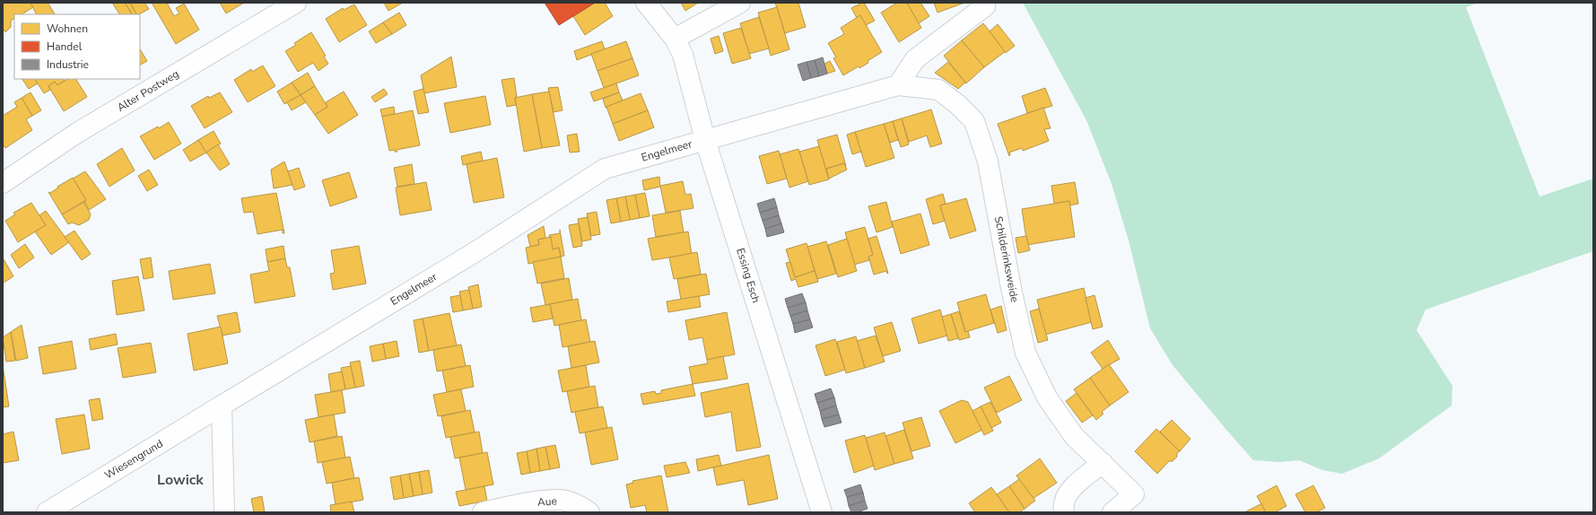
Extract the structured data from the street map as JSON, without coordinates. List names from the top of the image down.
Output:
{
  "streets": {
    "street": [
      "Alter Postweg",
      "Engelmeer",
      "Schilderinksweide",
      "Essing Esch",
      "Wiesengrund",
      "Aue"
    ]
  },
  "crossings": [
    ["Engelmeer", "Schilderinksweide"],
    ["Engelmeer", "Essing Esch"],
    ["Engelmeer", "Wiesengrund"],
    ["Schilderinksweide", "Essing Esch"]
  ],
  "districts": ["Lowick"],
  "legend": ["Wohnen", "Handel", "Industrie"]
}
